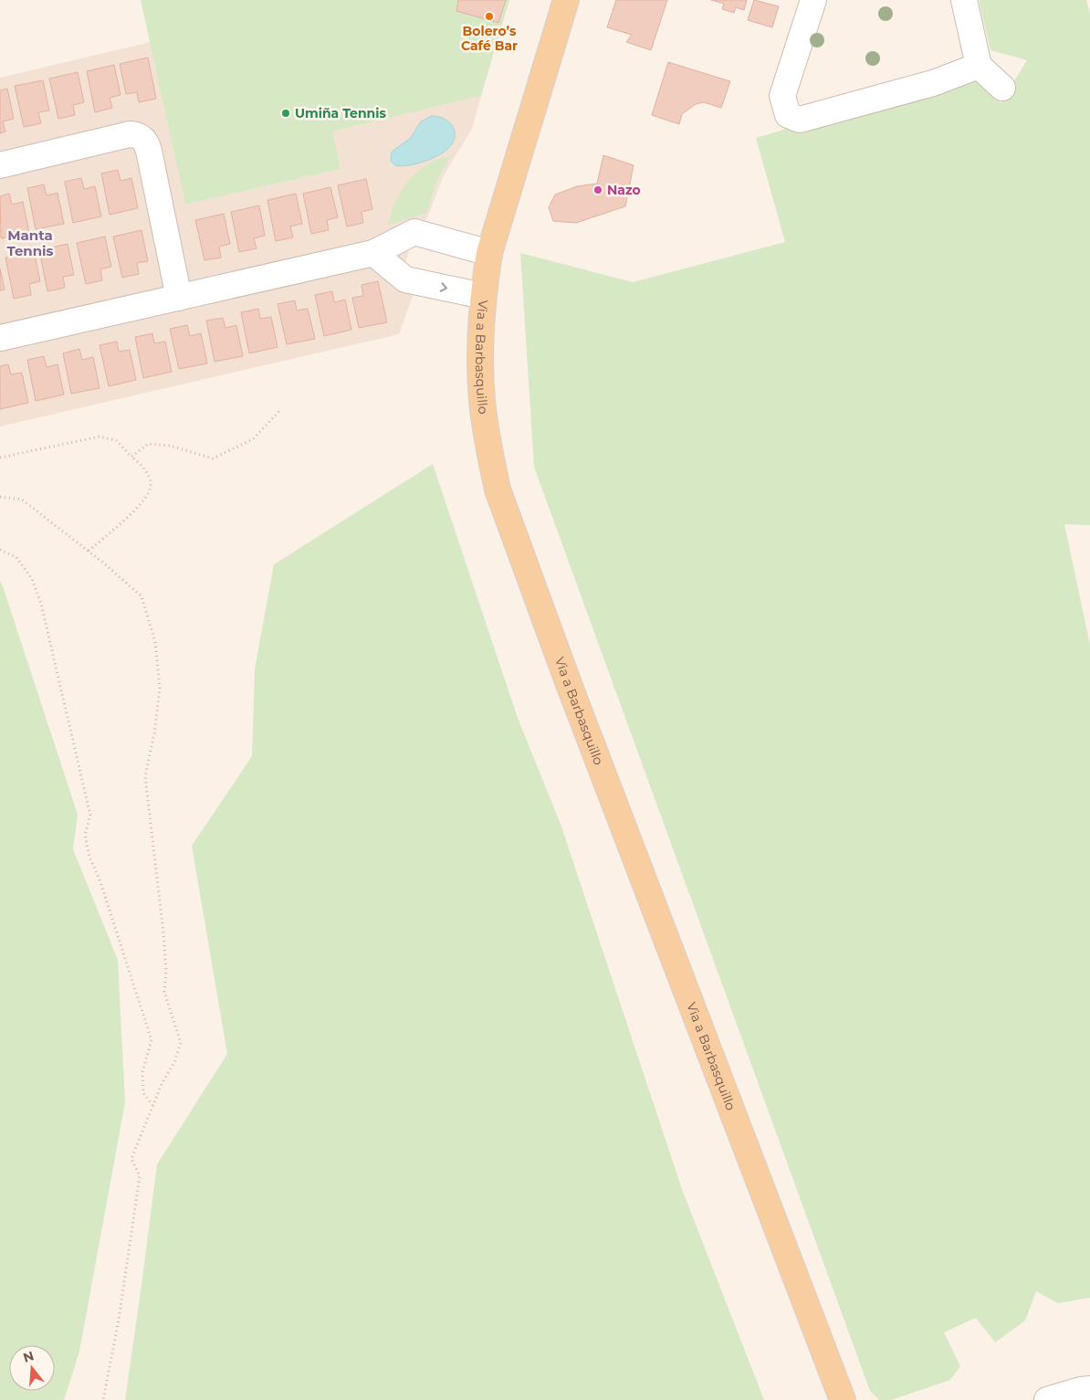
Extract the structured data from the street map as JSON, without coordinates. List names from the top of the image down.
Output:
{
  "streets": {
    "main road": ["Via a Barbasquillo"]
  },
  "districts": ["Manta Tennis"],
  "places": ["Bolero’s Café Bar", "Umiña Tennis", "Nazo"],
  "north": "top"
}
